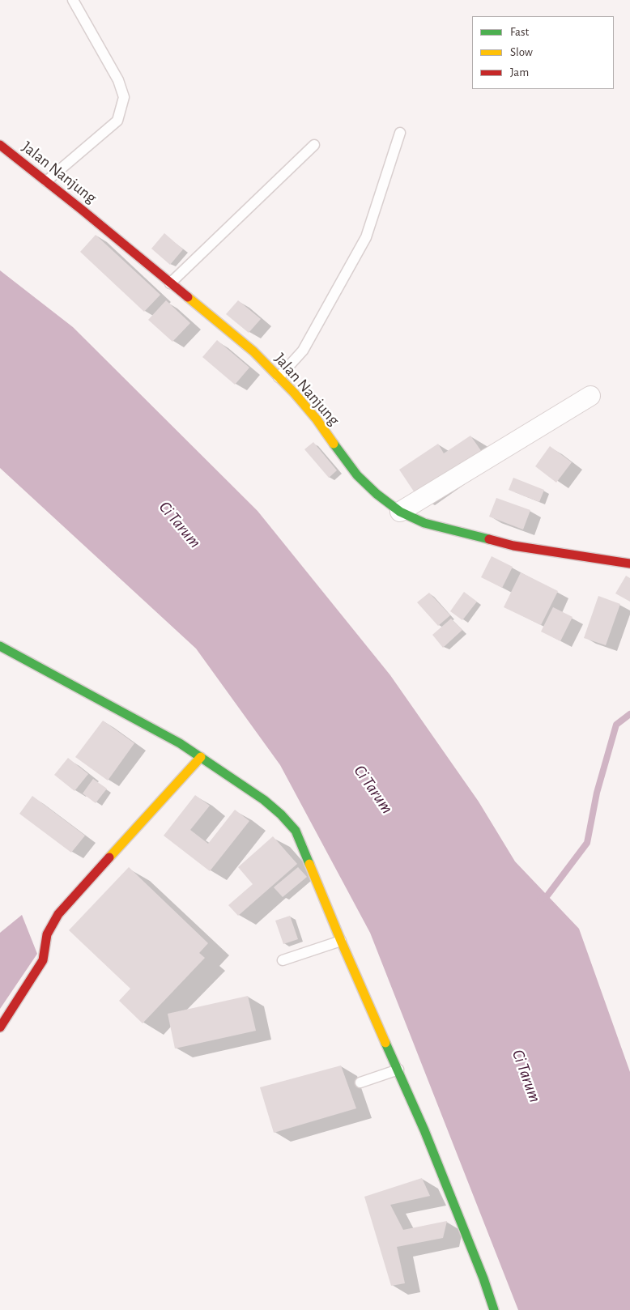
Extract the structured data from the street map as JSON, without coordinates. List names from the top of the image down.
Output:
{
  "streets": {
    "street": ["Jalan Nanjung"]
  },
  "water": ["Ci Tarum"],
  "legend": ["Fast", "Slow", "Jam"]
}
